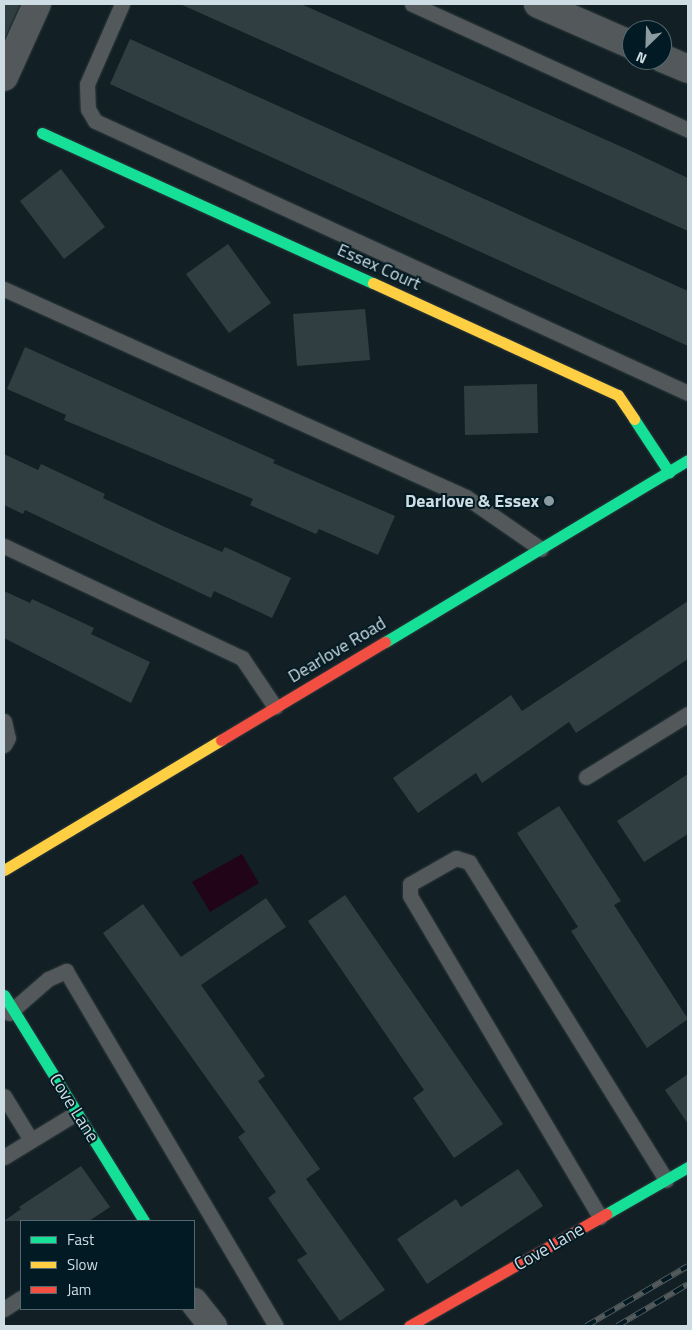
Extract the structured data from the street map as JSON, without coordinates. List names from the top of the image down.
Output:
{
  "streets": {
    "street": ["Essex Court", "Dearlove Road", "Cove Lane"]
  },
  "crossings": [
    ["Essex Court", "Dearlove Road"]
  ],
  "places": ["Dearlove & Essex"],
  "legend": ["Fast", "Slow", "Jam"],
  "north": "bottom left"
}
